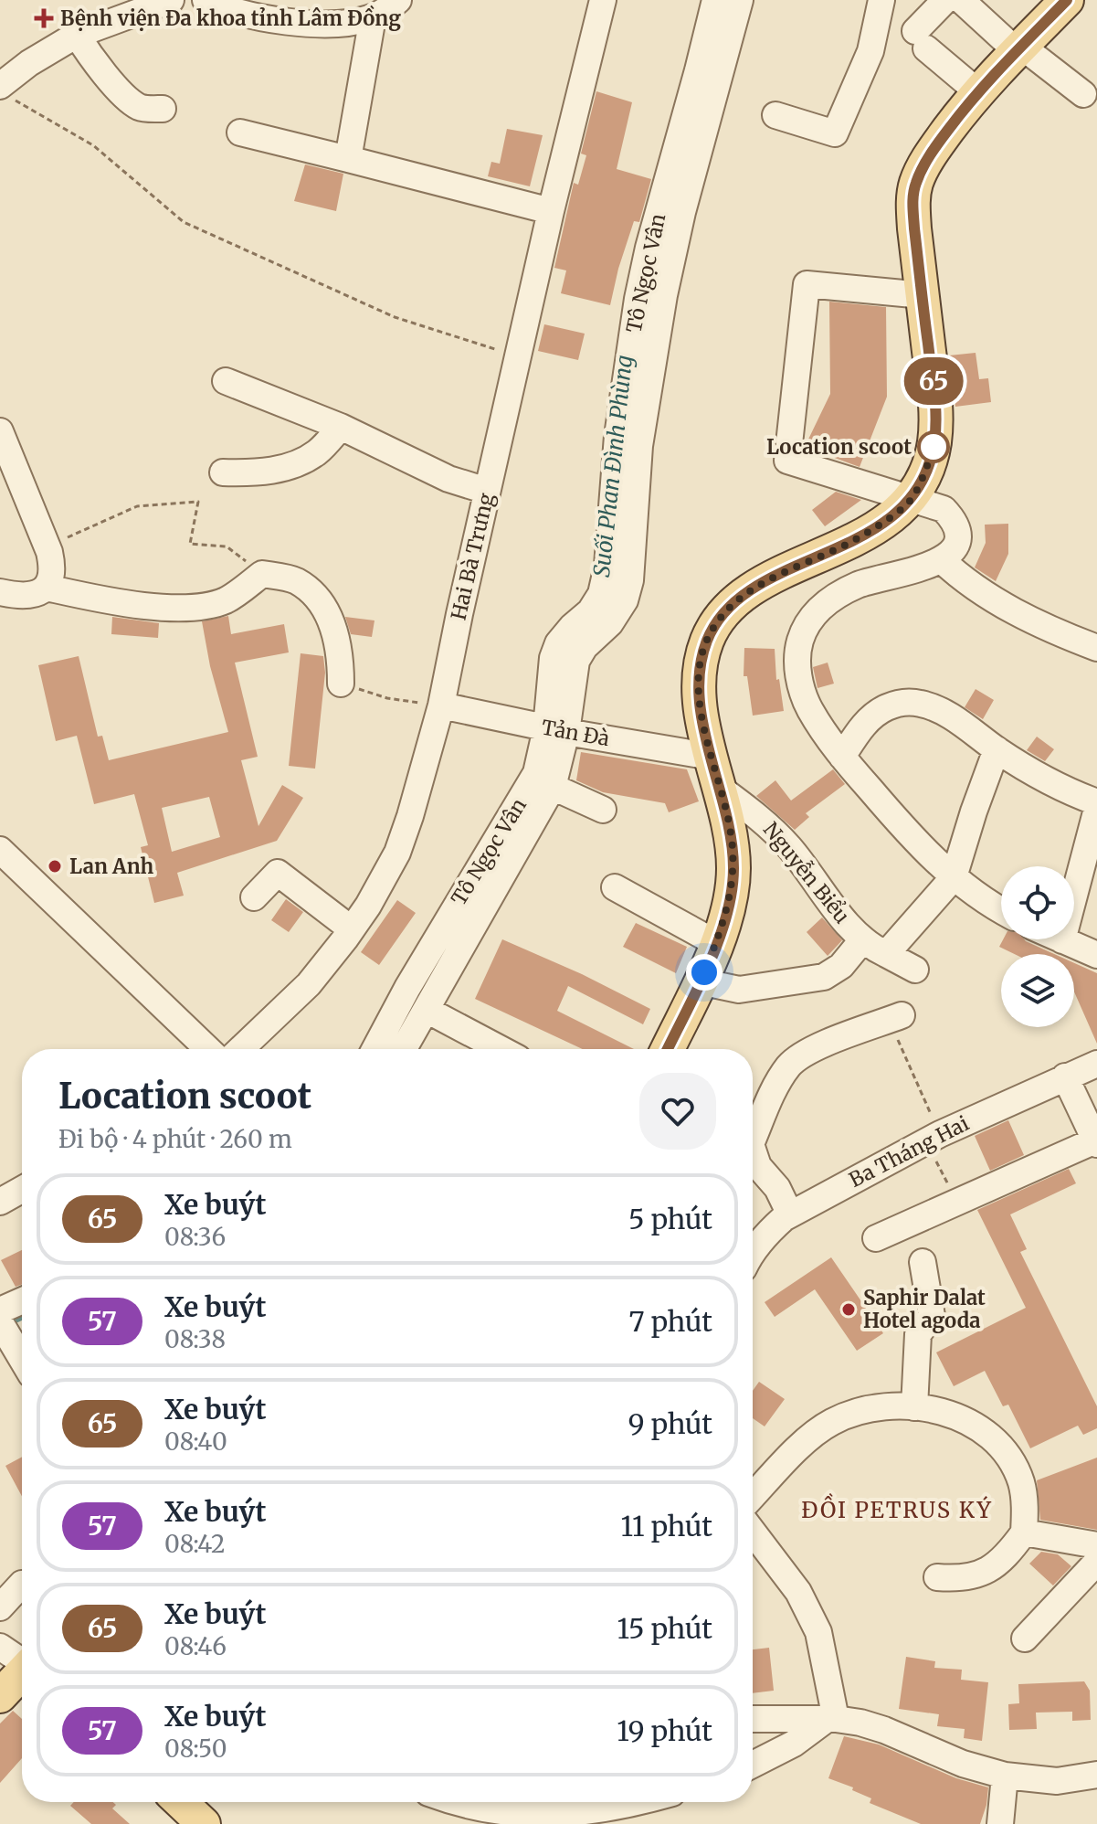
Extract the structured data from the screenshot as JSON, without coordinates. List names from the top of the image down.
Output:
{
  "streets": {
    "street": [
      "Tô Ngọc Vân",
      "Hai Bà Trưng",
      "Tản Đà",
      "Nguyễn Biểu",
      "Ba Tháng Hai"
    ]
  },
  "crossings": [
    ["Tô Ngọc Vân", "Tản Đà"],
    ["Hai Bà Trưng", "Tản Đà"]
  ],
  "districts": ["ĐỒI PETRUS KÝ"],
  "water": ["Suối Phan Đình Phùng"],
  "places": {
    "health": ["Bệnh viện Đa khoa tỉnh Lâm Đồng"],
    "other": ["Location scoot", "Lan Anh", "Saphir Dalat Hotel agoda"]
  },
  "lines": ["bus line 65"],
  "page": {
    "on_map": "65",
    "heading": ["Location scoot", "Đi bộ · 4 phút · 260 m"],
    "list": [
      {
        "mark": "65",
        "name": "Xe buýt",
        "note": "08:36",
        "value": "5 phút"
      },
      {
        "mark": "57",
        "name": "Xe buýt",
        "note": "08:38",
        "value": "7 phút"
      },
      {
        "mark": "65",
        "name": "Xe buýt",
        "note": "08:40",
        "value": "9 phút"
      },
      {
        "mark": "57",
        "name": "Xe buýt",
        "note": "08:42",
        "value": "11 phút"
      },
      {
        "mark": "65",
        "name": "Xe buýt",
        "note": "08:46",
        "value": "15 phút"
      },
      {
        "mark": "57",
        "name": "Xe buýt",
        "note": "08:50",
        "value": "19 phút"
      }
    ]
  }
}
